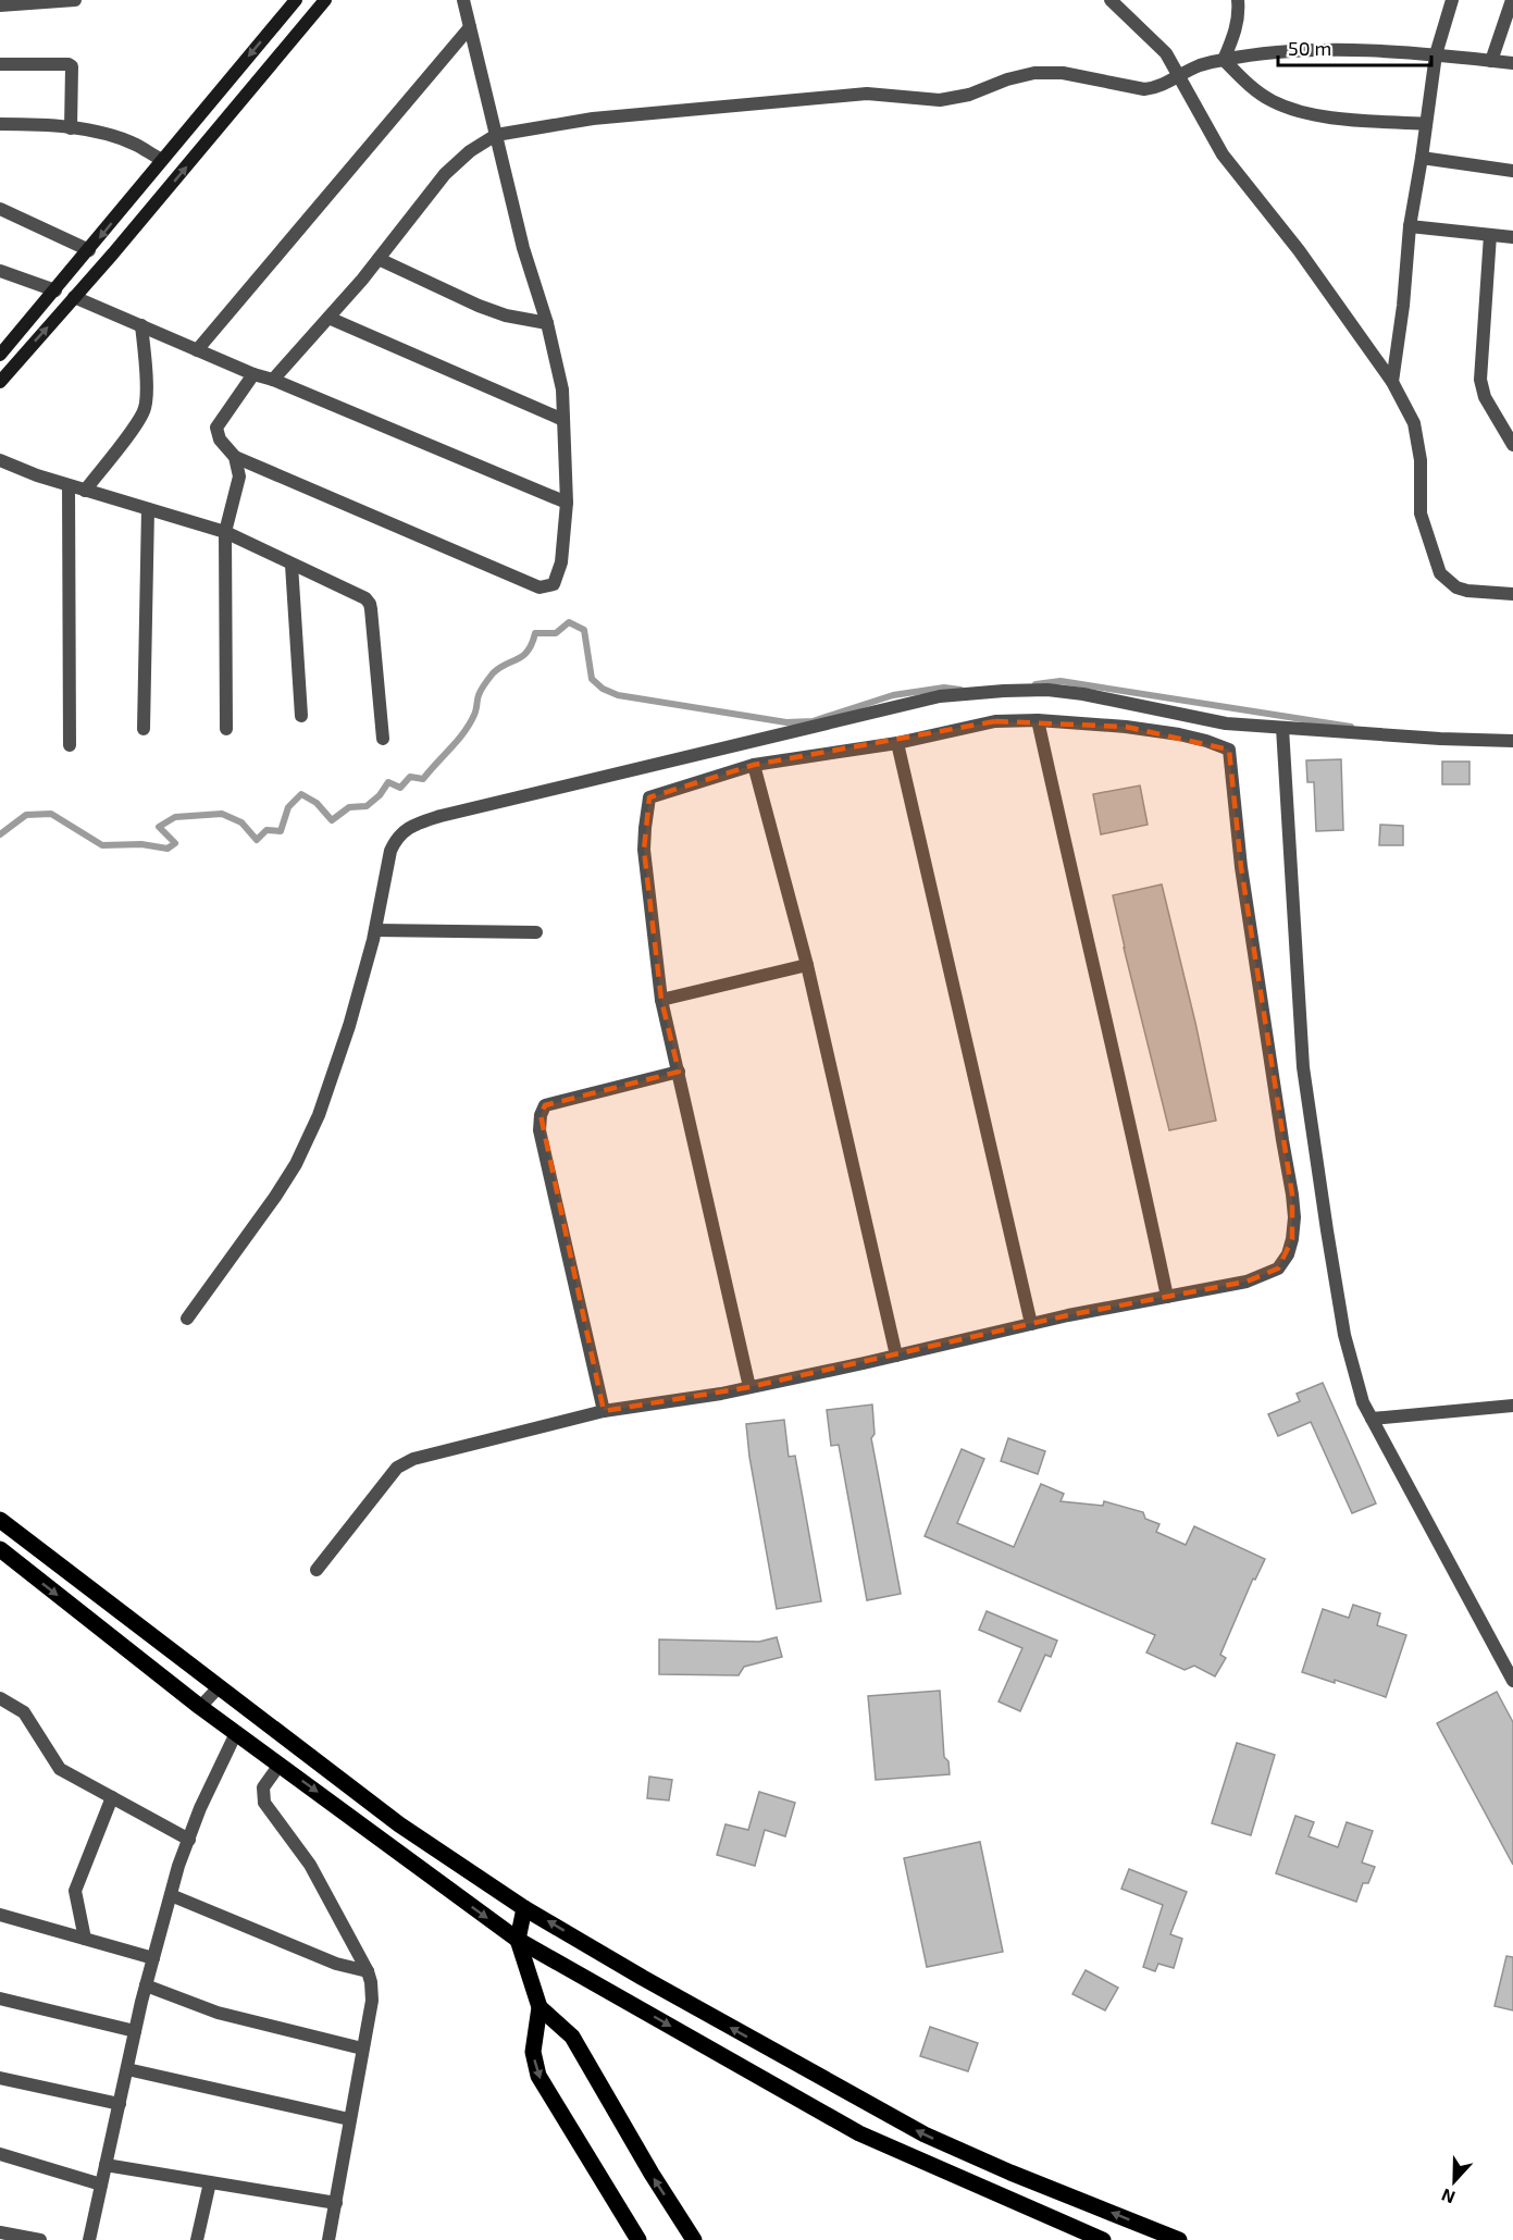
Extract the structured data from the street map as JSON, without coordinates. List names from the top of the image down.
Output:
{
  "scale_bar": "50 m",
  "north": "bottom"
}
